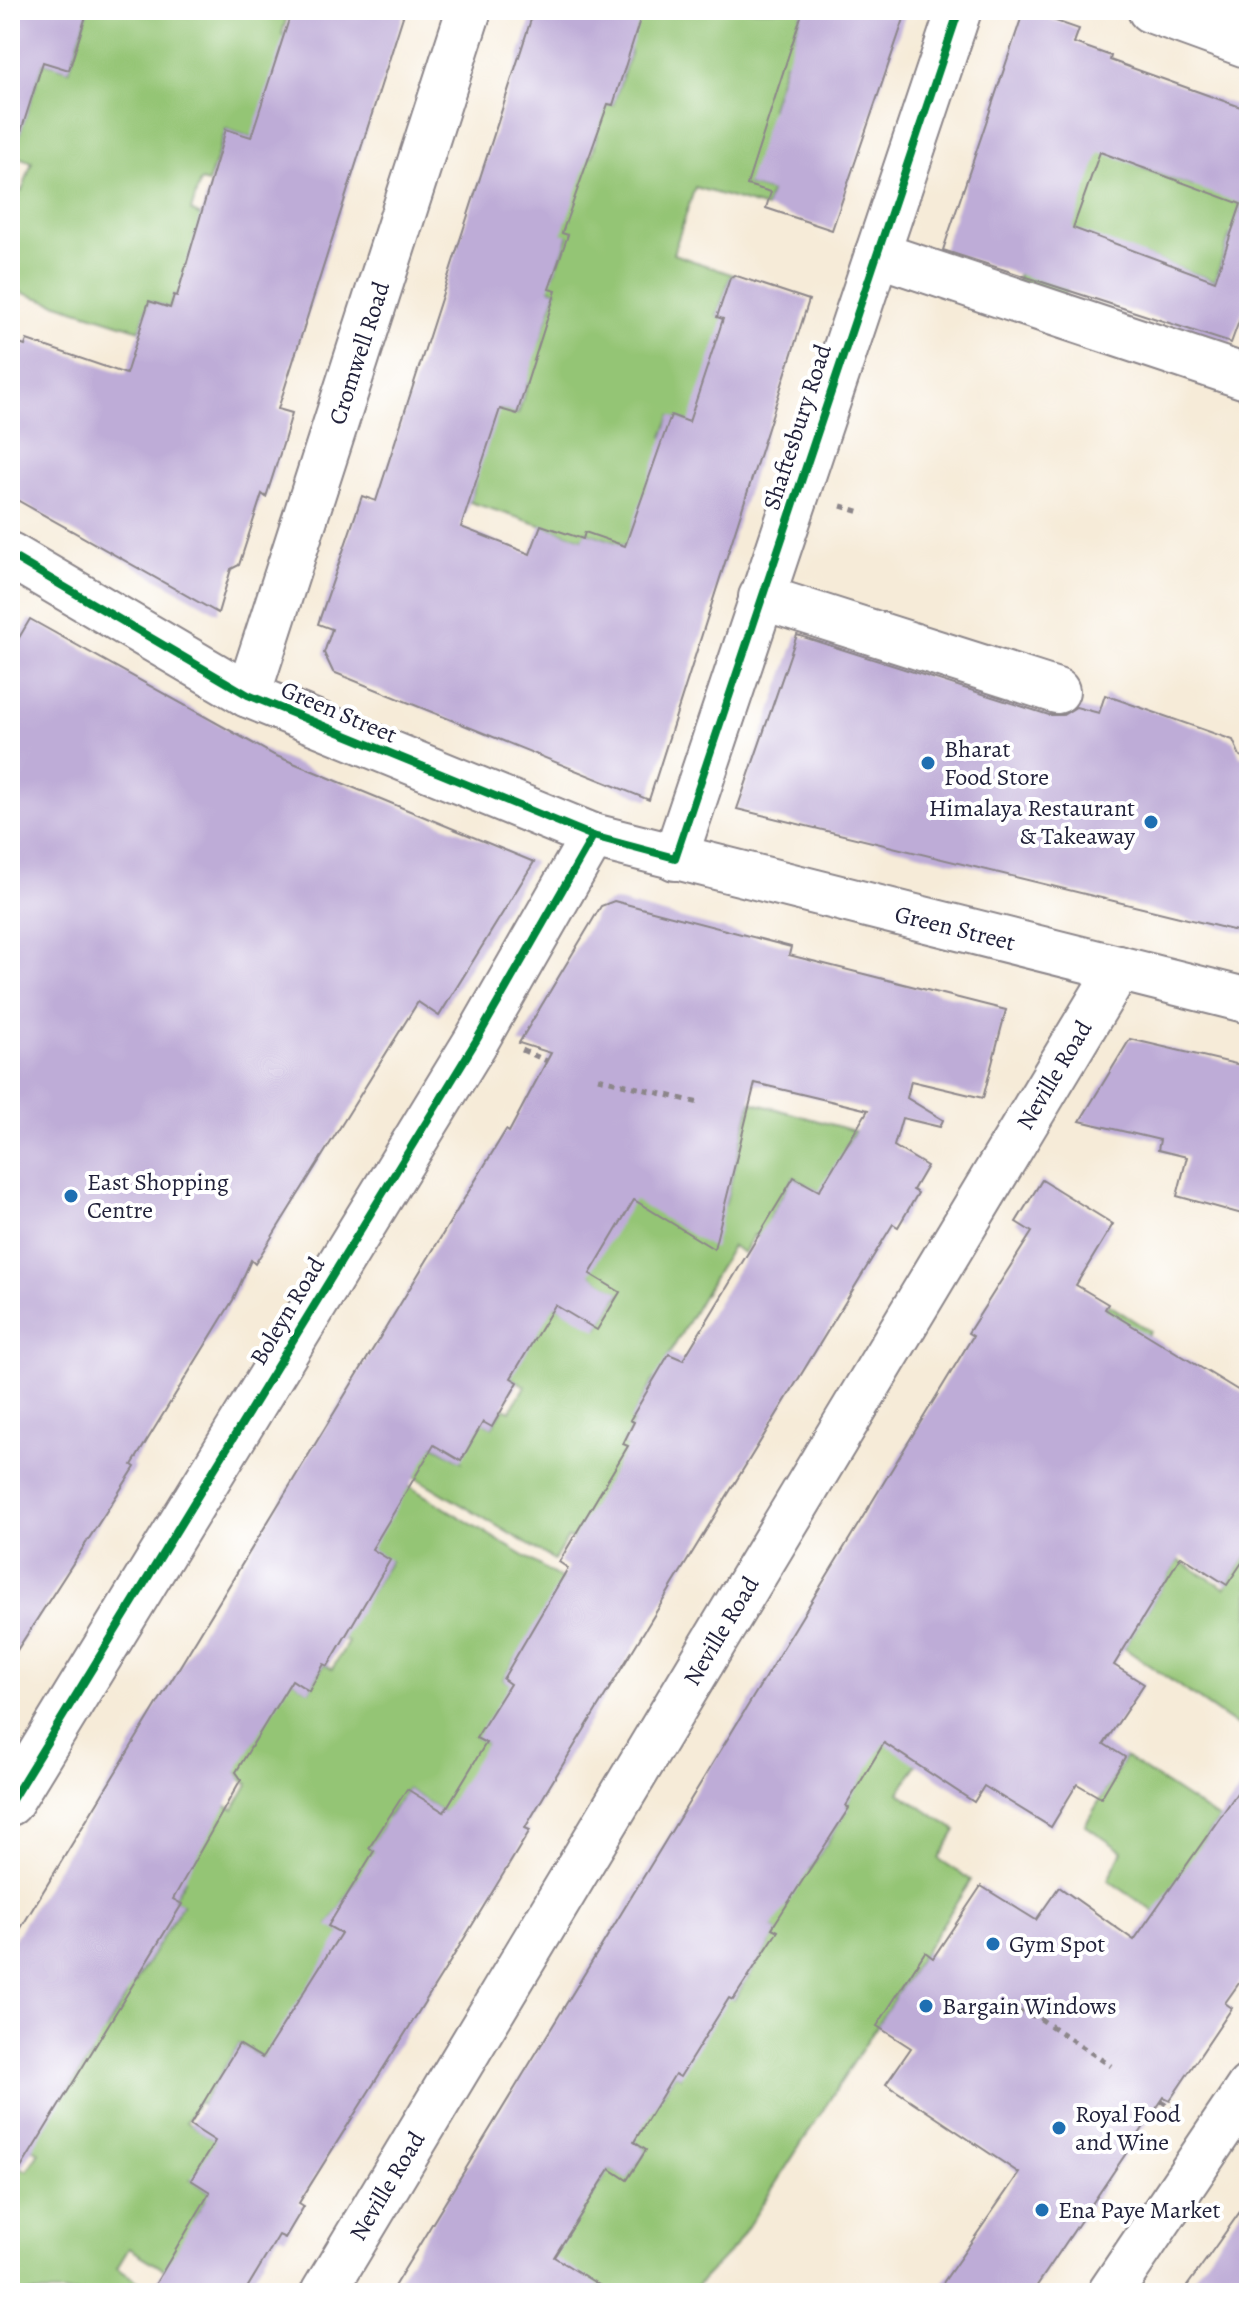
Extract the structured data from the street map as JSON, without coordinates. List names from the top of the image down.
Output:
{
  "streets": {
    "street": [
      "Cromwell Road",
      "Shaftesbury Road",
      "Green Street",
      "Neville Road",
      "Boleyn Road"
    ]
  },
  "crossings": [
    ["Cromwell Road", "Green Street"],
    ["Shaftesbury Road", "Green Street"],
    ["Green Street", "Neville Road"],
    ["Green Street", "Boleyn Road"]
  ],
  "places": [
    "Bharat Food Store",
    "Himalaya Restaurant & Takeaway",
    "East Shopping Centre",
    "Gym Spot",
    "Bargain Windows",
    "Royal Food and Wine",
    "Ena Paye Market"
  ]
}
